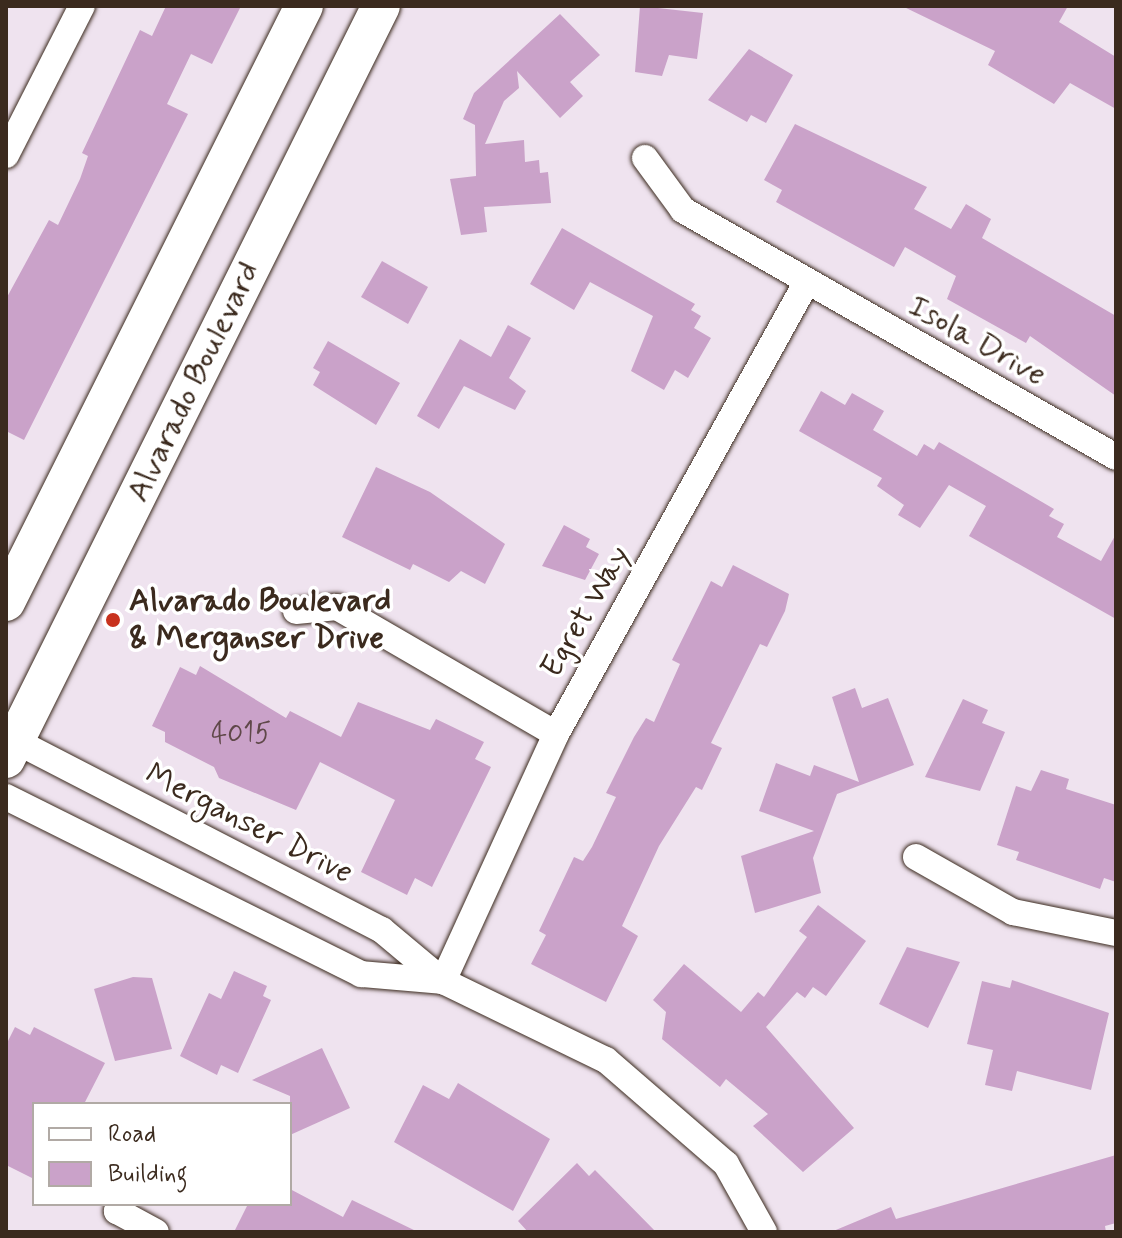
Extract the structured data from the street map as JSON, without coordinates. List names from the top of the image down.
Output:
{
  "streets": {
    "main road": ["Alvarado Boulevard"],
    "street": ["Isola Drive", "Egret Way", "Merganser Drive"]
  },
  "crossings": [
    ["Isola Drive", "Egret Way"],
    ["Alvarado Boulevard", "Merganser Drive"],
    ["Egret Way", "Merganser Drive"]
  ],
  "places": ["Alvarado Boulevard & Merganser Drive"],
  "house_numbers": ["4015"],
  "legend": ["Road", "Building"]
}
